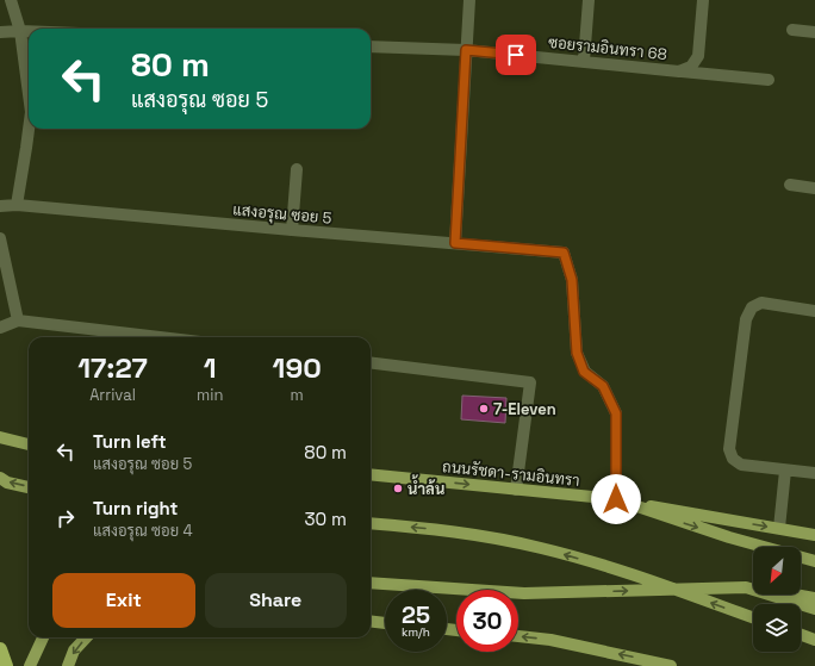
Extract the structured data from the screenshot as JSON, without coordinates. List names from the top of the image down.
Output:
{
  "streets": {
    "main road": ["ถนนรัชดา-รามอินทรา"],
    "street": ["ซอยรามอินทรา 68", "แสงอรุณ ซอย 5"]
  },
  "crossings": [
    ["แสงอรุณ ซอย 5", "ถนนรัชดา-รามอินทรา"]
  ],
  "places": ["7-Eleven", "น้ำล้น"],
  "north": "bottom left",
  "page": {
    "turn": ["80 m", "แสงอรุณ ซอย 5"],
    "eta": [
      "17:27",
      "Arrival",
      "1",
      "min",
      "190",
      "m"
    ],
    "list": [
      {
        "name": "Turn left",
        "note": "แสงอรุณ ซอย 5",
        "value": "80 m"
      },
      {
        "name": "Turn right",
        "note": "แสงอรุณ ซอย 4",
        "value": "30 m"
      }
    ],
    "buttons": ["Exit", "Share"],
    "speed": "25 km/h",
    "limit": "30"
  }
}
